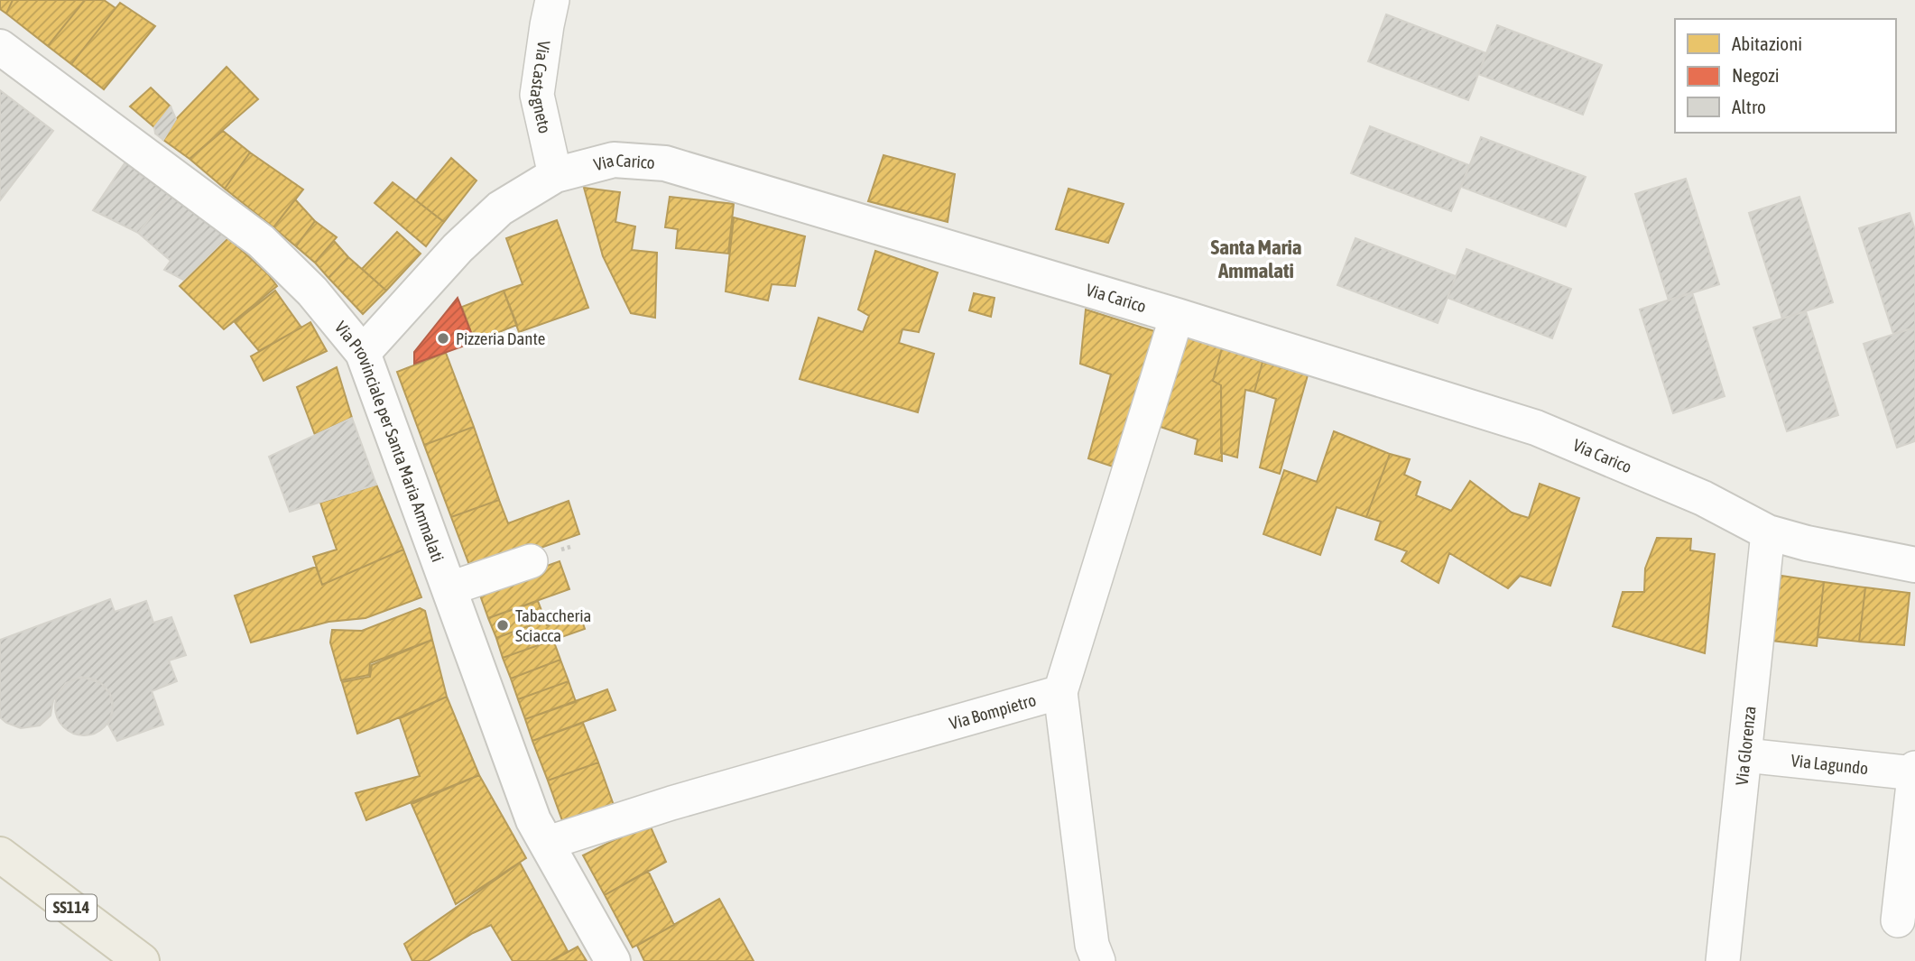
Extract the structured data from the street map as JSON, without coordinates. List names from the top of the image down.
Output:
{
  "streets": {
    "main road": ["SS114"],
    "street": [
      "Via Castagneto",
      "Via Carico",
      "Via Provinciale per Santa Maria Ammalati",
      "Via Bompietro",
      "Via Glorenza",
      "Via Lagundo"
    ]
  },
  "crossings": [
    ["Via Castagneto", "Via Carico"],
    ["Via Carico", "Via Provinciale per Santa Maria Ammalati"],
    ["Via Carico", "Via Glorenza"],
    ["Via Provinciale per Santa Maria Ammalati", "Via Bompietro"],
    ["Via Glorenza", "Via Lagundo"]
  ],
  "districts": ["Santa Maria Ammalati"],
  "places": ["Pizzeria Dante", "Tabaccheria Sciacca"],
  "legend": ["Abitazioni", "Negozi", "Altro"]
}
